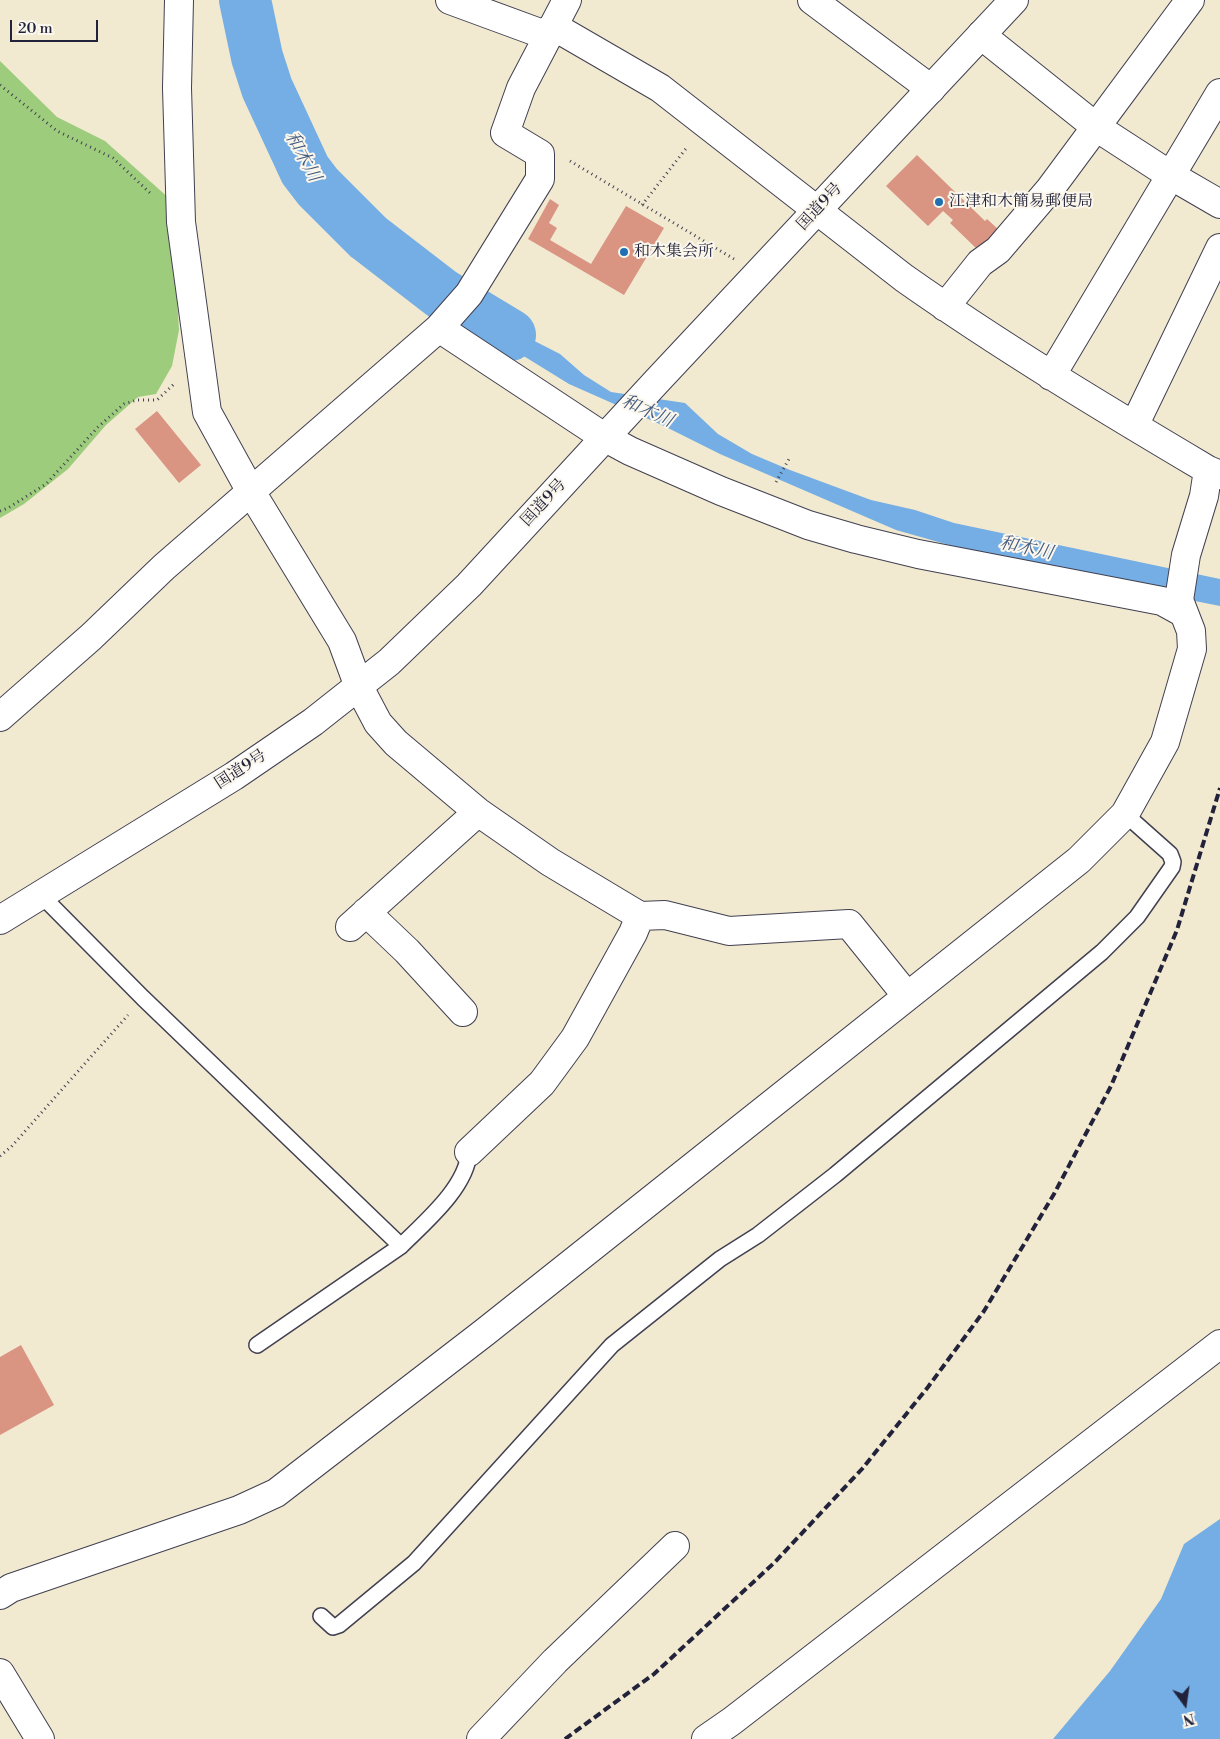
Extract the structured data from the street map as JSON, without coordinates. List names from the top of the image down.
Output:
{
  "streets": {
    "main road": ["国道9号"]
  },
  "water": ["和木川"],
  "places": ["江津和木簡易郵便局", "和木集会所"],
  "scale_bar": "20 m",
  "north": "bottom"
}
